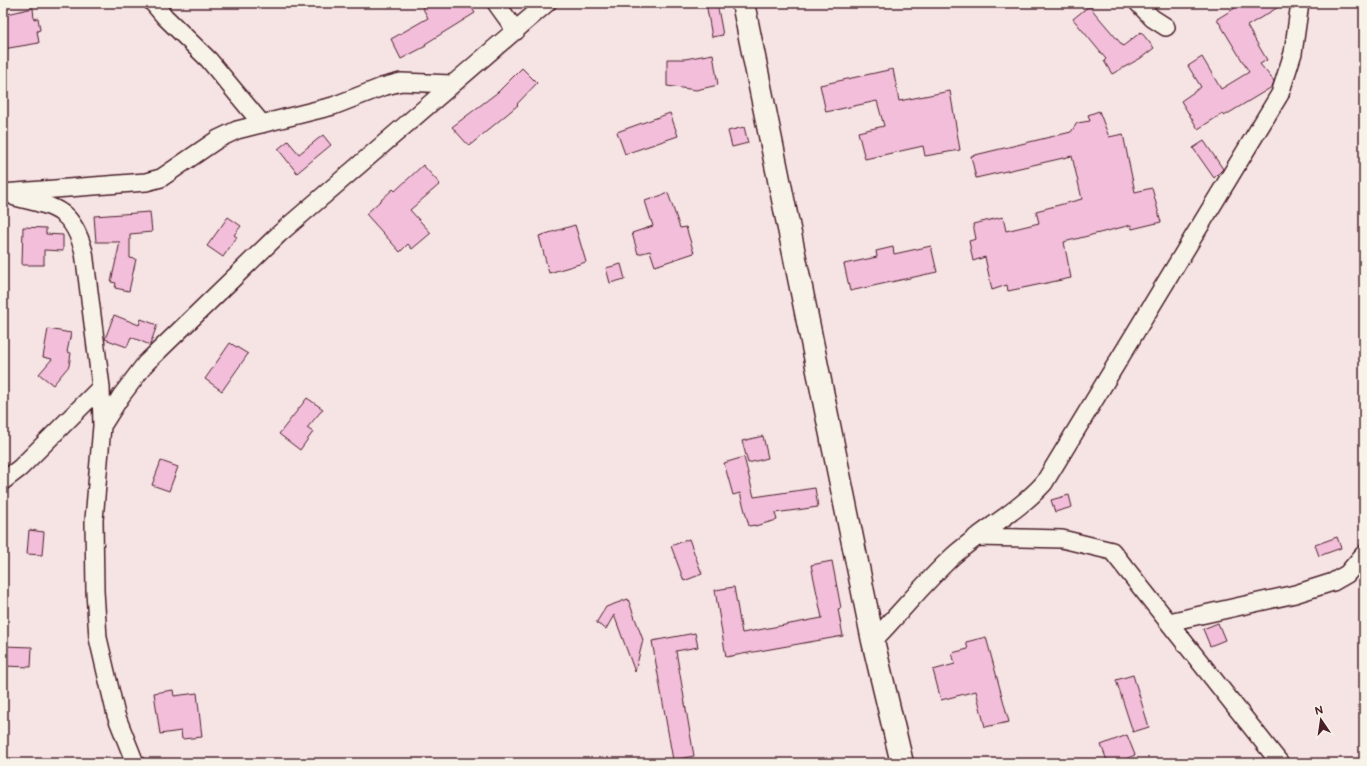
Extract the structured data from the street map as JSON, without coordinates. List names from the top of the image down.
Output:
{
  "north": "top"
}
